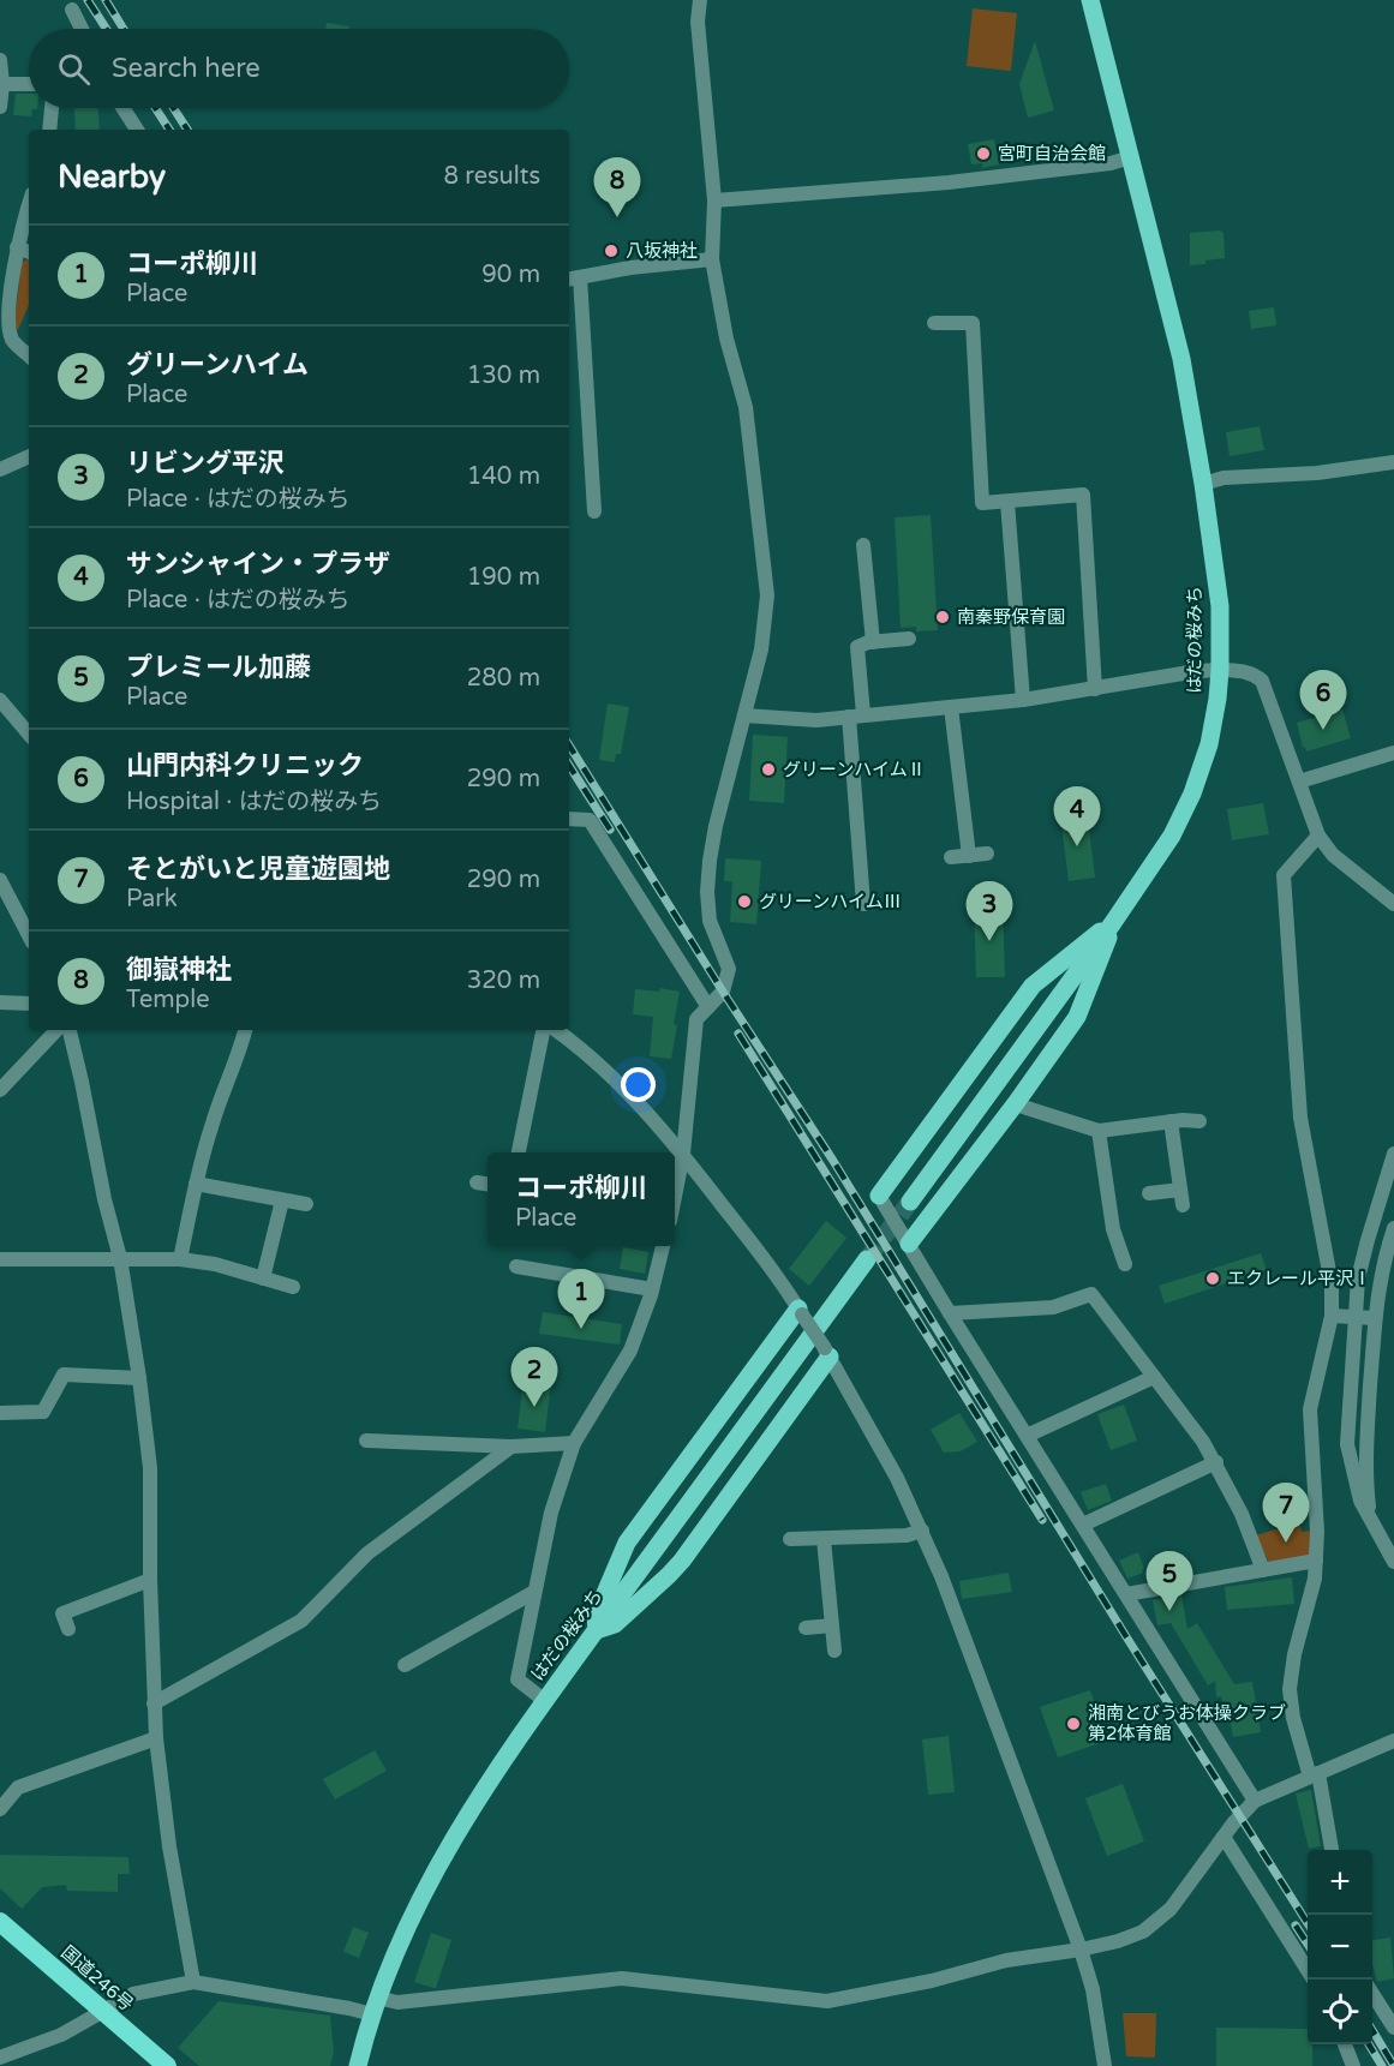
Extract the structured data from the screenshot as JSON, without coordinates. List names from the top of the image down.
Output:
{
  "streets": {
    "highway": ["国道246号"],
    "main road": ["はだの桜みち"]
  },
  "places": [
    "宮町自治会館",
    "八坂神社",
    "南秦野保育園",
    "グリーンハイムⅡ",
    "グリーンハイムⅢ",
    "エクレール平沢Ⅰ",
    "湘南とびうお体操クラブ 第2体育館"
  ],
  "page": {
    "search": "Search here",
    "heading": ["Nearby", "8 results"],
    "pins": [
      "8",
      "6",
      "4",
      "3",
      "1",
      "2",
      "7",
      "5"
    ],
    "list": [
      {
        "mark": "1",
        "name": "コーポ柳川",
        "note": "Place",
        "value": "90 m"
      },
      {
        "mark": "2",
        "name": "グリーンハイム",
        "note": "Place",
        "value": "130 m"
      },
      {
        "mark": "3",
        "name": "リビング平沢",
        "note": "Place · はだの桜みち",
        "value": "140 m"
      },
      {
        "mark": "4",
        "name": "サンシャイン・プラザ",
        "note": "Place · はだの桜みち",
        "value": "190 m"
      },
      {
        "mark": "5",
        "name": "プレミール加藤",
        "note": "Place",
        "value": "280 m"
      },
      {
        "mark": "6",
        "name": "山門内科クリニック",
        "note": "Hospital · はだの桜みち",
        "value": "290 m"
      },
      {
        "mark": "7",
        "name": "そとがいと児童遊園地",
        "note": "Park",
        "value": "290 m"
      },
      {
        "mark": "8",
        "name": "御嶽神社",
        "note": "Temple",
        "value": "320 m"
      }
    ],
    "popup": ["コーポ柳川", "Place"],
    "map_buttons": ["+", "−"]
  }
}
